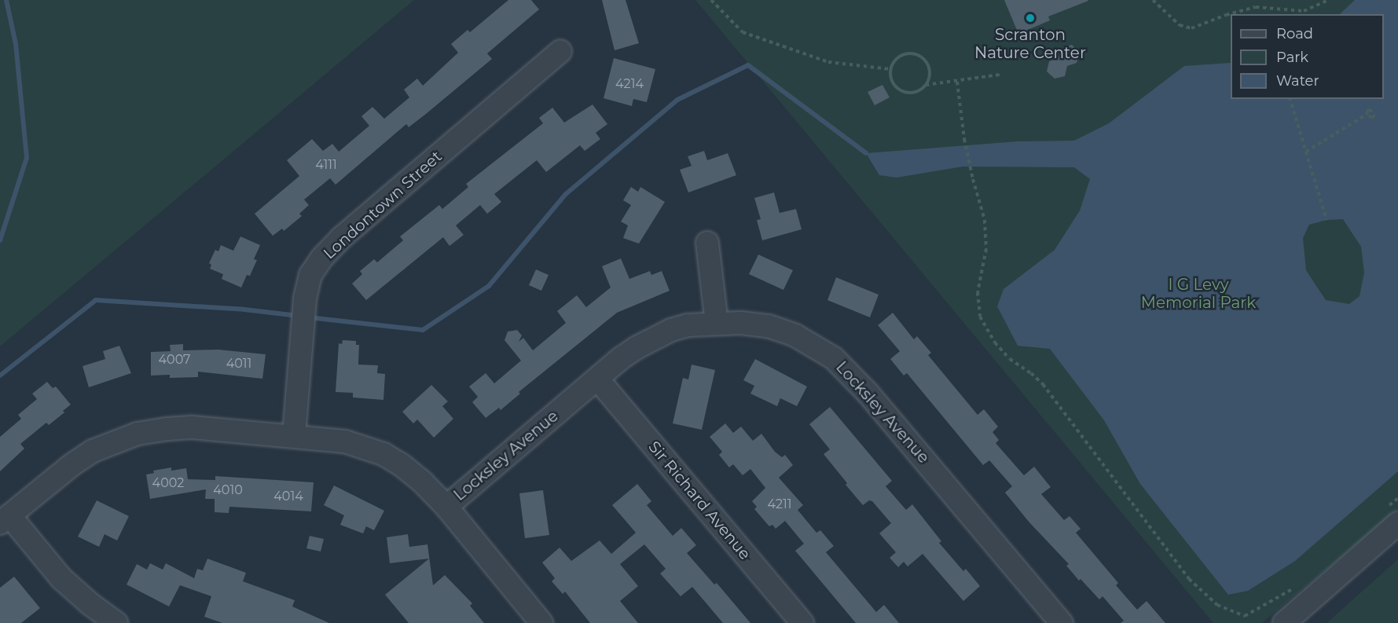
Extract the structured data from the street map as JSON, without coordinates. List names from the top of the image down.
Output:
{
  "streets": {
    "street": ["Londontown Street", "Locksley Avenue", "Sir Richard Avenue"]
  },
  "crossings": [
    ["Locksley Avenue", "Sir Richard Avenue"]
  ],
  "parks": ["I G Levy Memorial Park"],
  "places": ["Scranton Nature Center"],
  "house_numbers": [
    "4214",
    "4111",
    "4007",
    "4011",
    "4002",
    "4010",
    "4014",
    "4211"
  ],
  "legend": ["Road", "Park", "Water"]
}
